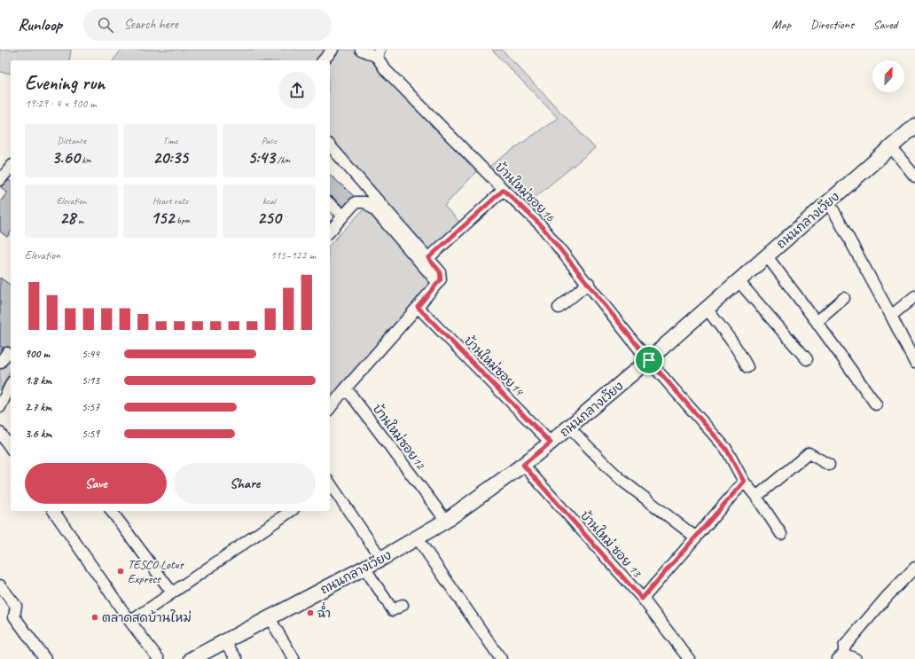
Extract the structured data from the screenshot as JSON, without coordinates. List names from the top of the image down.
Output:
{
  "streets": {
    "main road": ["ถนนกลางเวียง"],
    "street": [
      "บ้านใหม่ซอย16",
      "บ้านใหม่ซอย14",
      "บ้านใหม่ซอย12",
      "บ้านใหม่ ซอย 13"
    ]
  },
  "crossings": [
    ["บ้านใหม่ซอย16", "ถนนกลางเวียง"],
    ["ถนนกลางเวียง", "บ้านใหม่ซอย14"],
    ["ถนนกลางเวียง", "บ้านใหม่ซอย12"],
    ["ถนนกลางเวียง", "บ้านใหม่ ซอย 13"]
  ],
  "places": ["TESCO Lotus Express", "ฉ่ำ", "ตลาดสดบ้านใหม่"],
  "north": "top right",
  "page": {
    "header": "Runloop",
    "search": "Search here",
    "nav": ["Map", "Directions", "Saved"],
    "heading": ["Evening run", "19:29 · 4 × 900 m"],
    "stats": [
      ["Distance", "3.60 km"],
      ["Time", "20:35"],
      ["Pace", "5:43 /km"],
      ["Elevation", "28 m"],
      ["Heart rate", "152 bpm"],
      ["kcal", "250"]
    ],
    "chart": ["Elevation", "115–122 m"],
    "list": [
      {
        "name": "900 m",
        "note": "5:44"
      },
      {
        "name": "1.8 km",
        "note": "5:13"
      },
      {
        "name": "2.7 km",
        "note": "5:57"
      },
      {
        "name": "3.6 km",
        "note": "5:59"
      }
    ],
    "buttons": ["Save", "Share"]
  }
}
